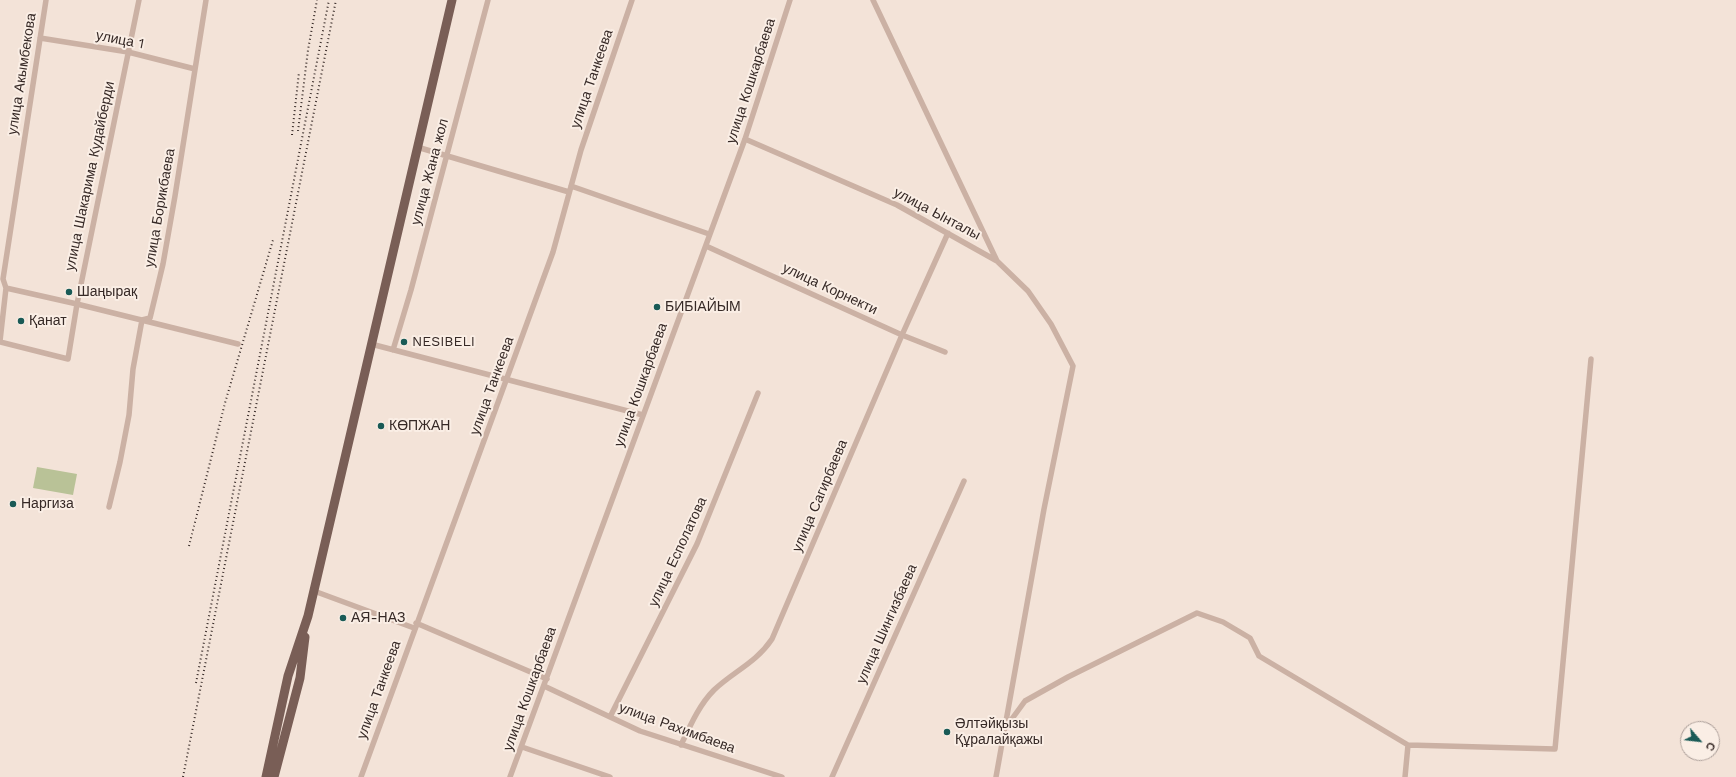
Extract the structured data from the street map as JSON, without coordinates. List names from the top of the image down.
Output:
{
  "streets": {
    "street": [
      "улица 1",
      "улица Акымбекова",
      "улица Танкеева",
      "улица Кошкарбаева",
      "улица Жана жол",
      "улица Шакарима Кудайберди",
      "улица Борикбаева",
      "улица Ынталы",
      "улица Корнекти",
      "улица Сагирбаева",
      "улица Есполатова",
      "улица Шингизбаева",
      "улица Рахимбаева"
    ]
  },
  "crossings": [
    ["улица 1", "улица Акымбекова"],
    ["улица 1", "улица Шакарима Кудайберди"],
    ["улица 1", "улица Борикбаева"],
    ["улица Акымбекова", "улица Шакарима Кудайберди"],
    ["улица Кошкарбаева", "улица Ынталы"],
    ["улица Кошкарбаева", "улица Корнекти"],
    ["улица Кошкарбаева", "улица Рахимбаева"],
    ["улица Ынталы", "улица Сагирбаева"],
    ["улица Корнекти", "улица Сагирбаева"],
    ["улица Сагирбаева", "улица Рахимбаева"],
    ["улица Есполатова", "улица Рахимбаева"]
  ],
  "places": [
    "Шаңырақ",
    "БИБІАЙЫМ",
    "Қанат",
    "NESIBELI",
    "КӨПЖАН",
    "Наргиза",
    "АЯ-НАЗ",
    "Әлтәйқызы Құралайқажы"
  ],
  "north": "bottom right"
}
